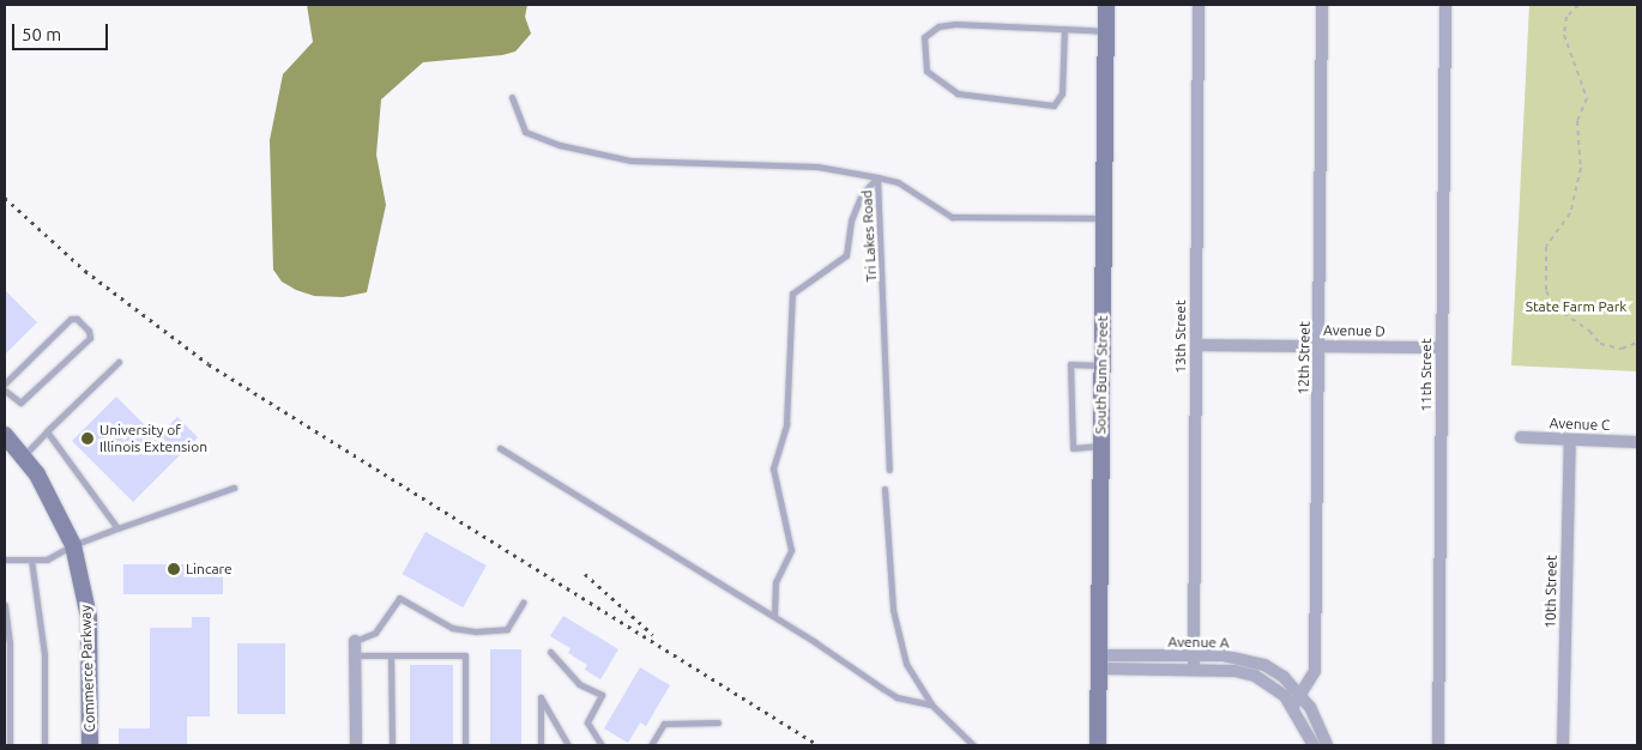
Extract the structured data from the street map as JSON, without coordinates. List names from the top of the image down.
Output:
{
  "streets": {
    "street": [
      "Avenue D",
      "13th Street",
      "12th Street",
      "South Bunn Street",
      "11th Street",
      "Avenue C",
      "10th Street",
      "Avenue A",
      "Commerce Parkway"
    ],
    "lane": ["Tri Lakes Road"]
  },
  "crossings": [
    ["Avenue D", "13th Street"],
    ["Avenue D", "12th Street"],
    ["Avenue D", "11th Street"],
    ["13th Street", "Avenue A"],
    ["12th Street", "Avenue A"],
    ["South Bunn Street", "Avenue A"],
    ["Avenue C", "10th Street"]
  ],
  "parks": ["State Farm Park"],
  "places": ["University of Illinois Extension", "Lincare"],
  "scale_bar": "50 m"
}
